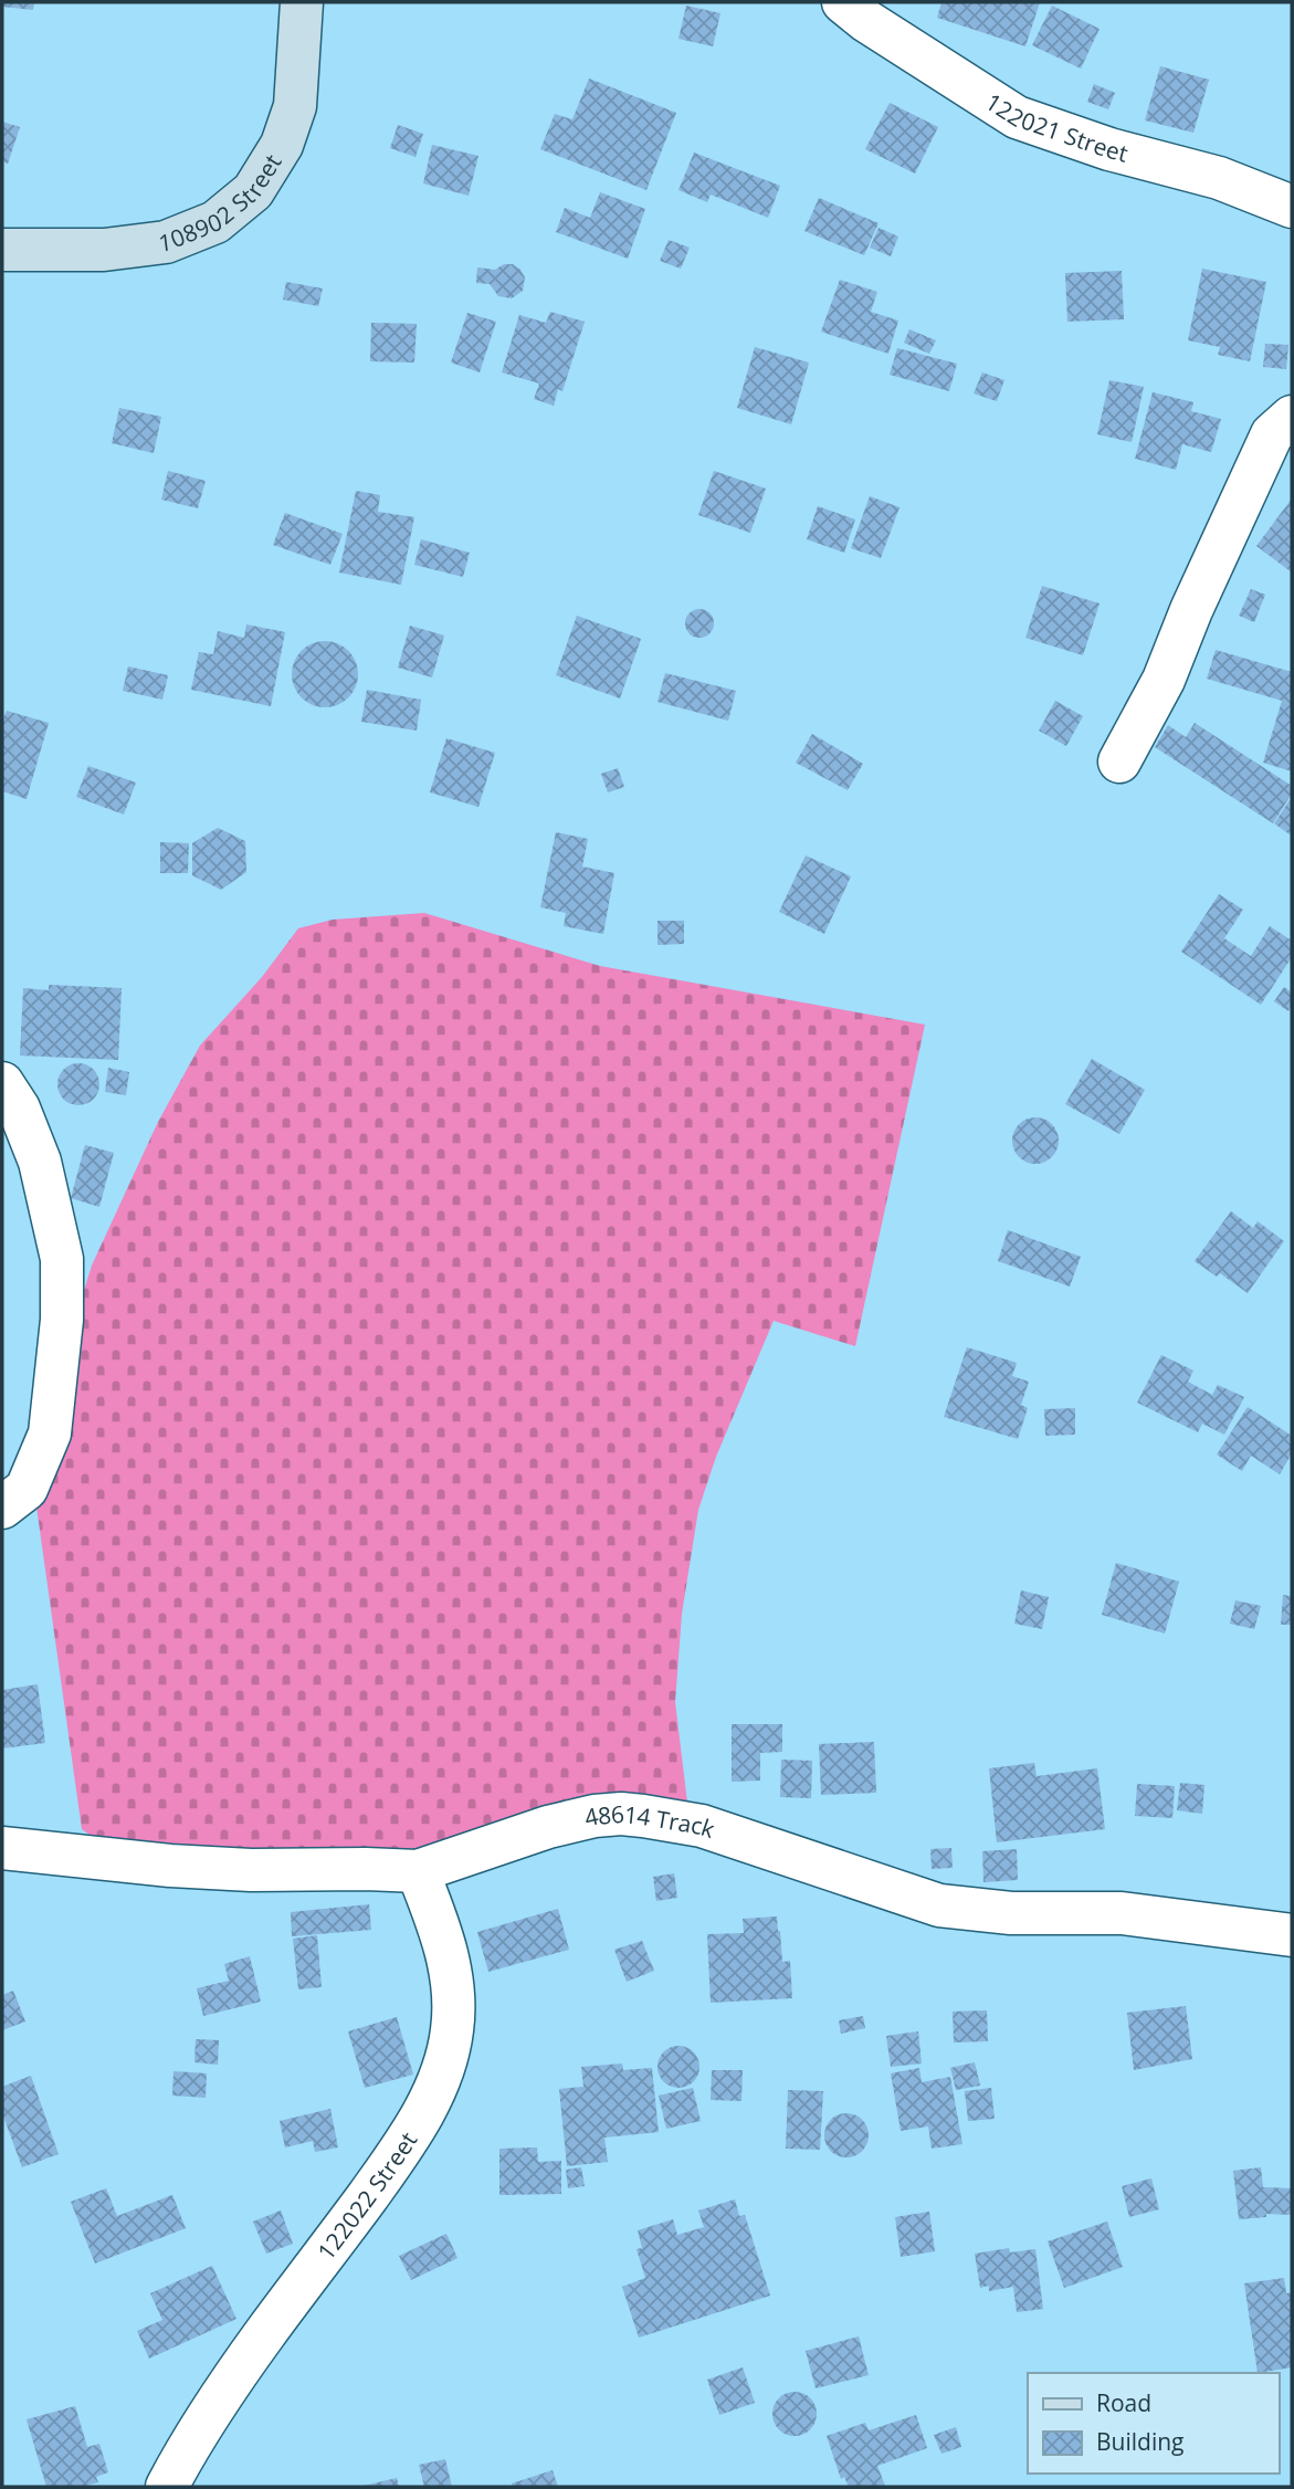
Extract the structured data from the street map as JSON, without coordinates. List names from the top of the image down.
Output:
{
  "streets": {
    "street": [
      "122021 Street",
      "108902 Street",
      "48614 Track",
      "122022 Street"
    ]
  },
  "crossings": [
    ["48614 Track", "122022 Street"]
  ],
  "legend": ["Road", "Building"]
}
